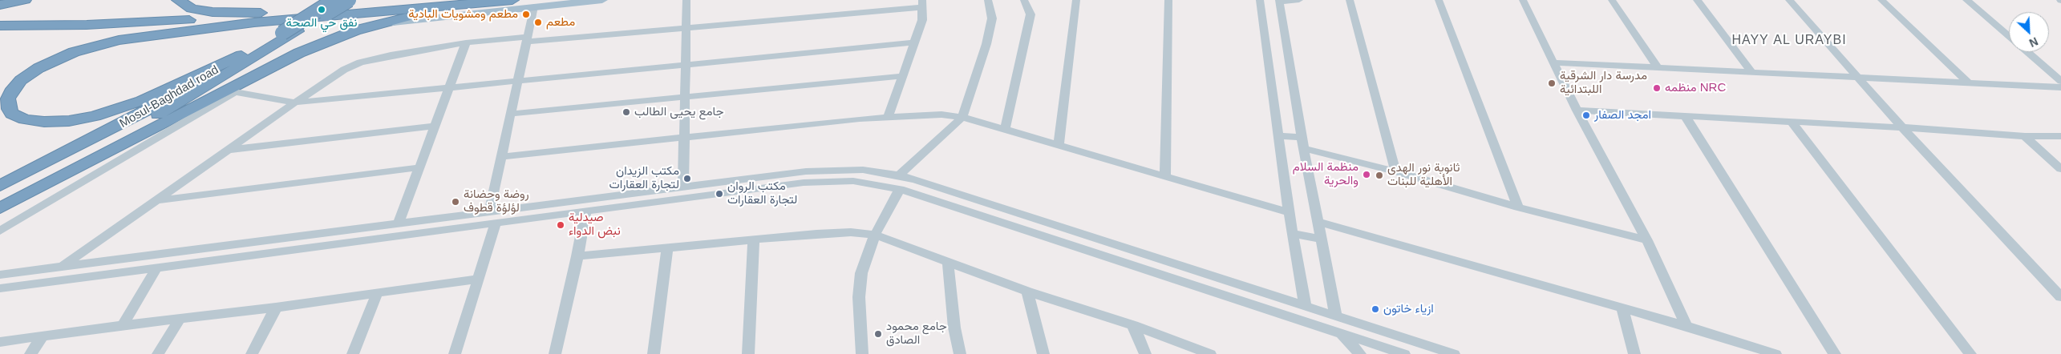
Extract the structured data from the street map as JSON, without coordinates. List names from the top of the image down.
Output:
{
  "streets": {
    "highway": ["Mosul-Baghdad road"]
  },
  "districts": ["HAYY AL URAYBI"],
  "places": [
    "نفق حي الصحة",
    "مطعم ومشويات البادية",
    "مطعم",
    "مدرسة دار الشرقية اللبتدائية",
    "منظمه NRC",
    "جامع يحيى الطالب",
    "امجد الصفار",
    "منظمة السلام والحرية",
    "ثانوية نور الهدى الأهلية للبنات",
    "مكتب الزيدان لتجارة العقارات",
    "مكتب الروان لتجارة العقارات",
    "روضة وحضانة لؤلؤة قطوف",
    "صيدلية نبض الدواء",
    "ازياء خاتون",
    "جامع محمود الصادق"
  ],
  "north": "bottom right"
}
